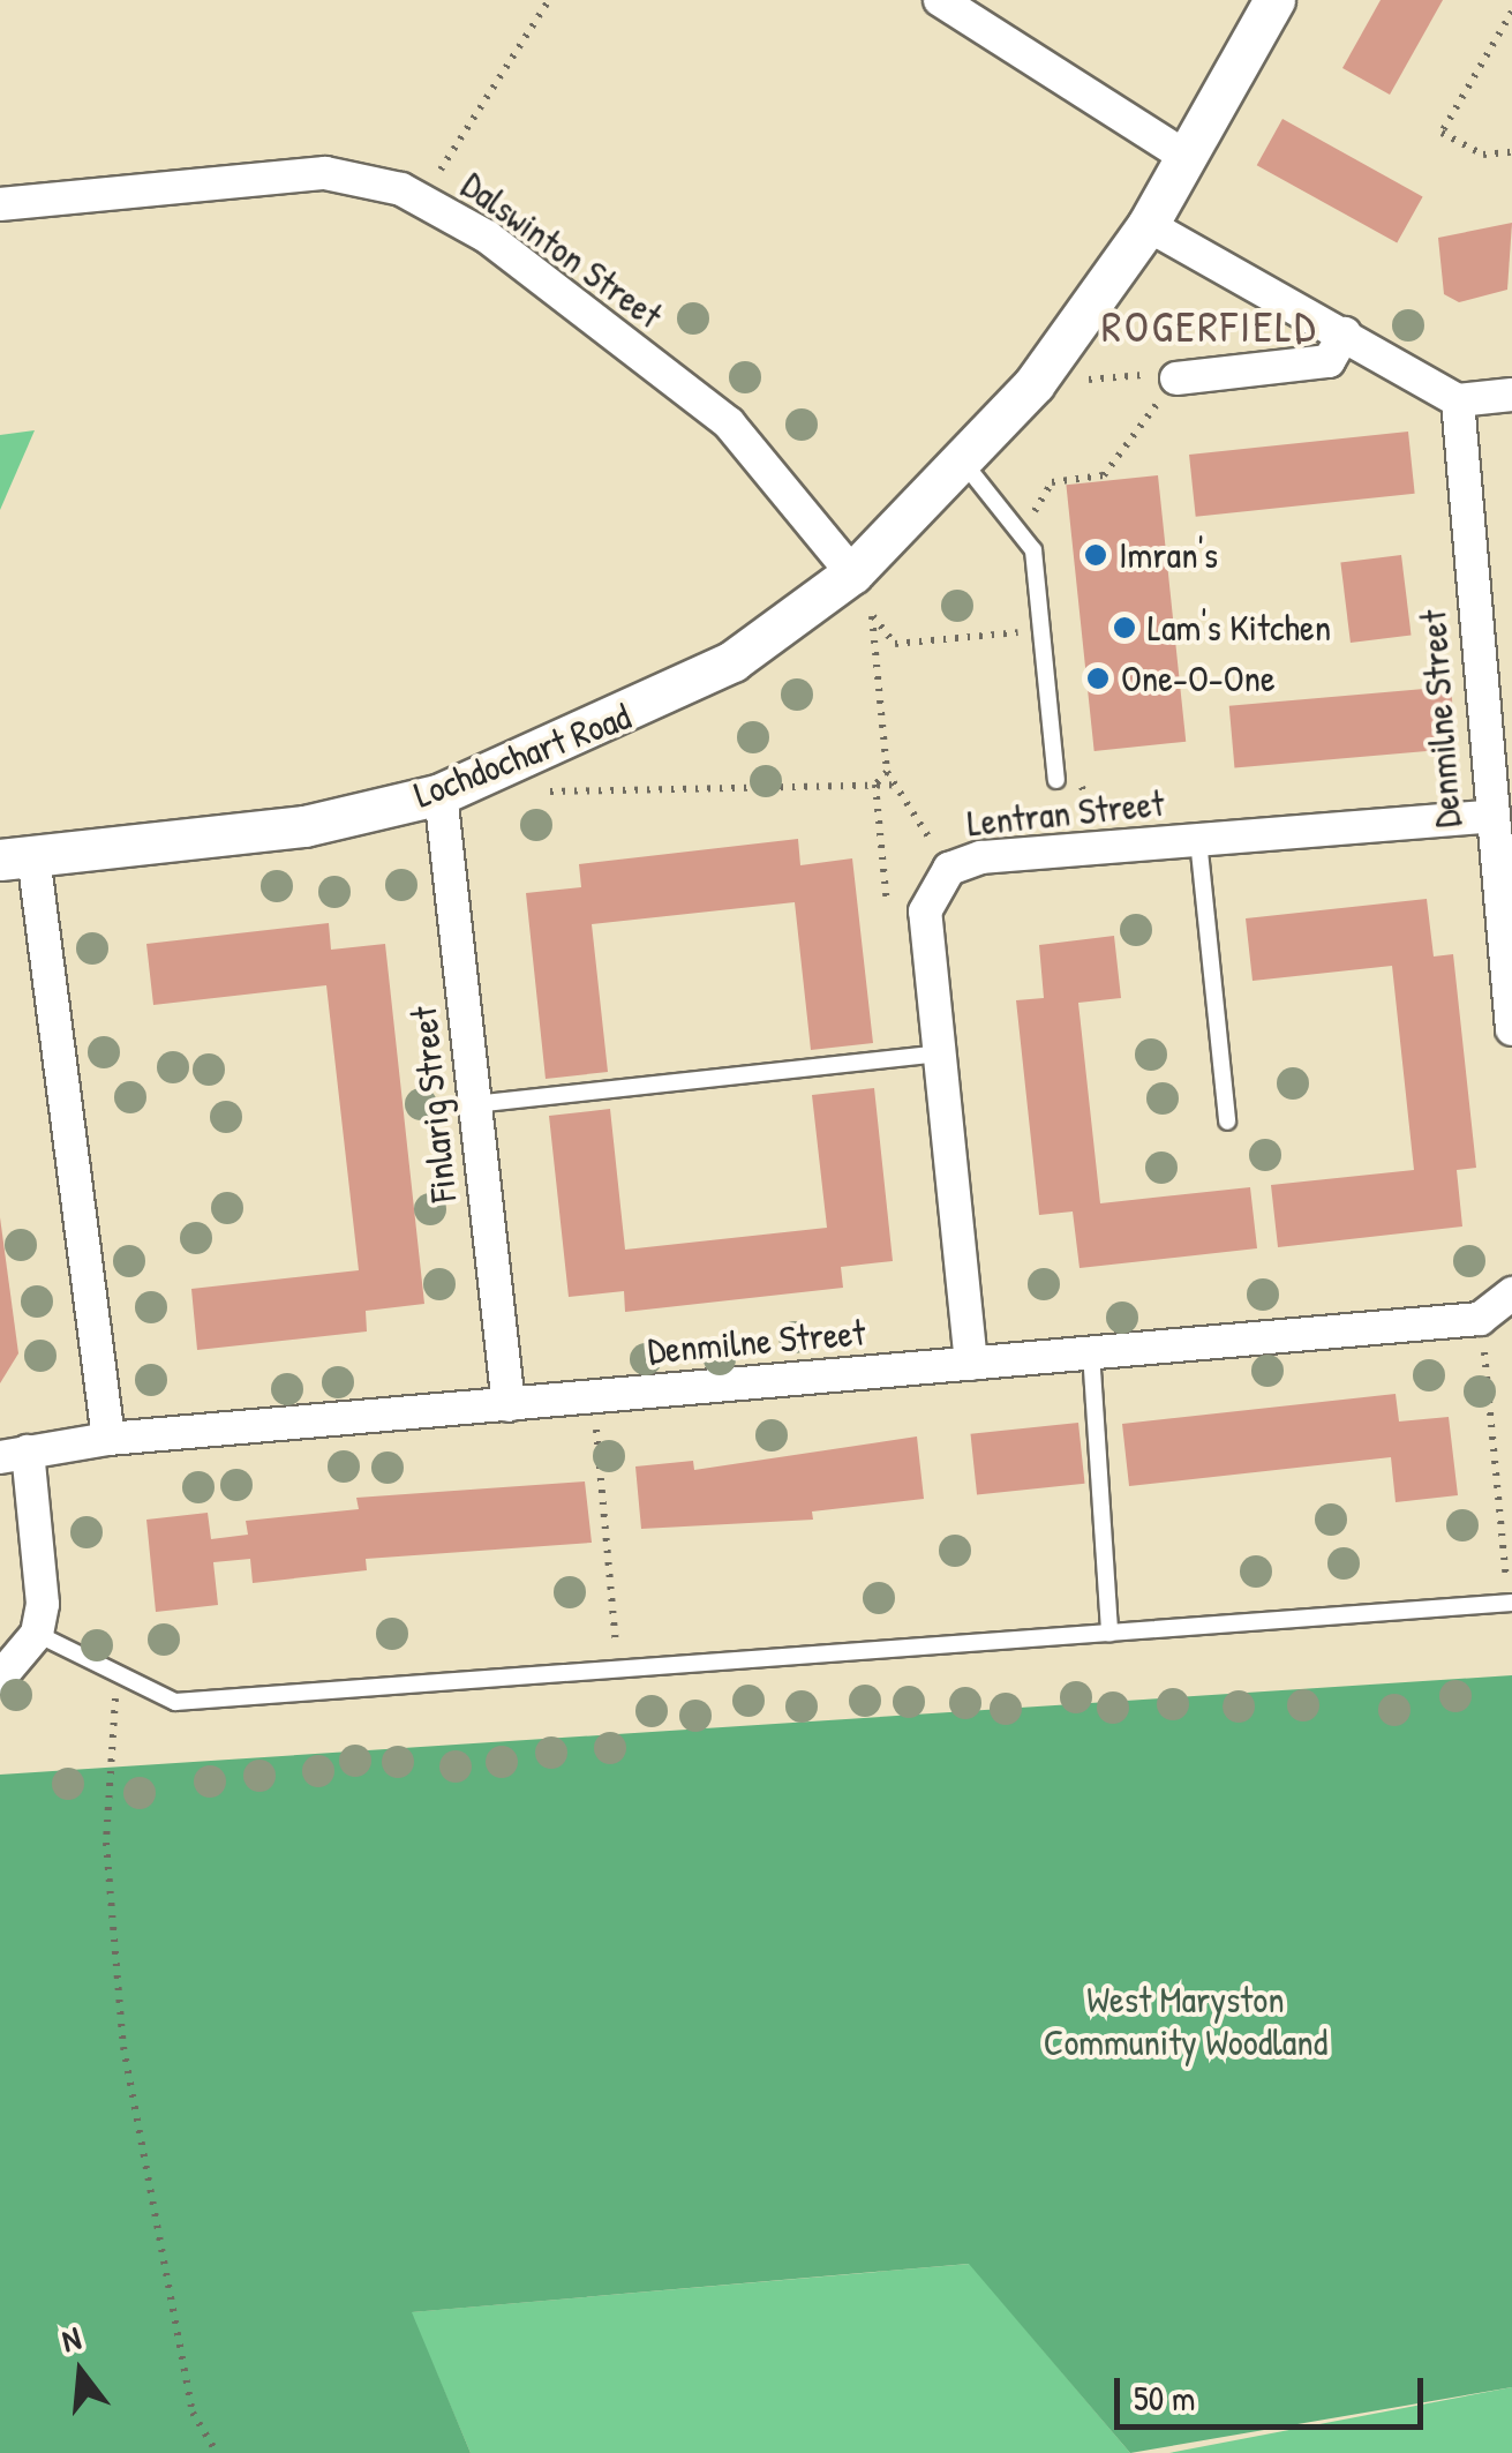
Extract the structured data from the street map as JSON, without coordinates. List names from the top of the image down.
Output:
{
  "streets": {
    "street": [
      "Dalswinton Street",
      "Denmilne Street",
      "Lochdochart Road",
      "Lentran Street",
      "Finlarig Street"
    ]
  },
  "crossings": [
    ["Dalswinton Street", "Lochdochart Road"],
    ["Denmilne Street", "Lentran Street"],
    ["Denmilne Street", "Finlarig Street"],
    ["Lochdochart Road", "Finlarig Street"]
  ],
  "districts": ["ROGERFIELD"],
  "parks": ["West Maryston Community Woodland"],
  "places": ["Imran's", "Lam's Kitchen", "One-O-One"],
  "scale_bar": "50 m",
  "north": "top"
}
